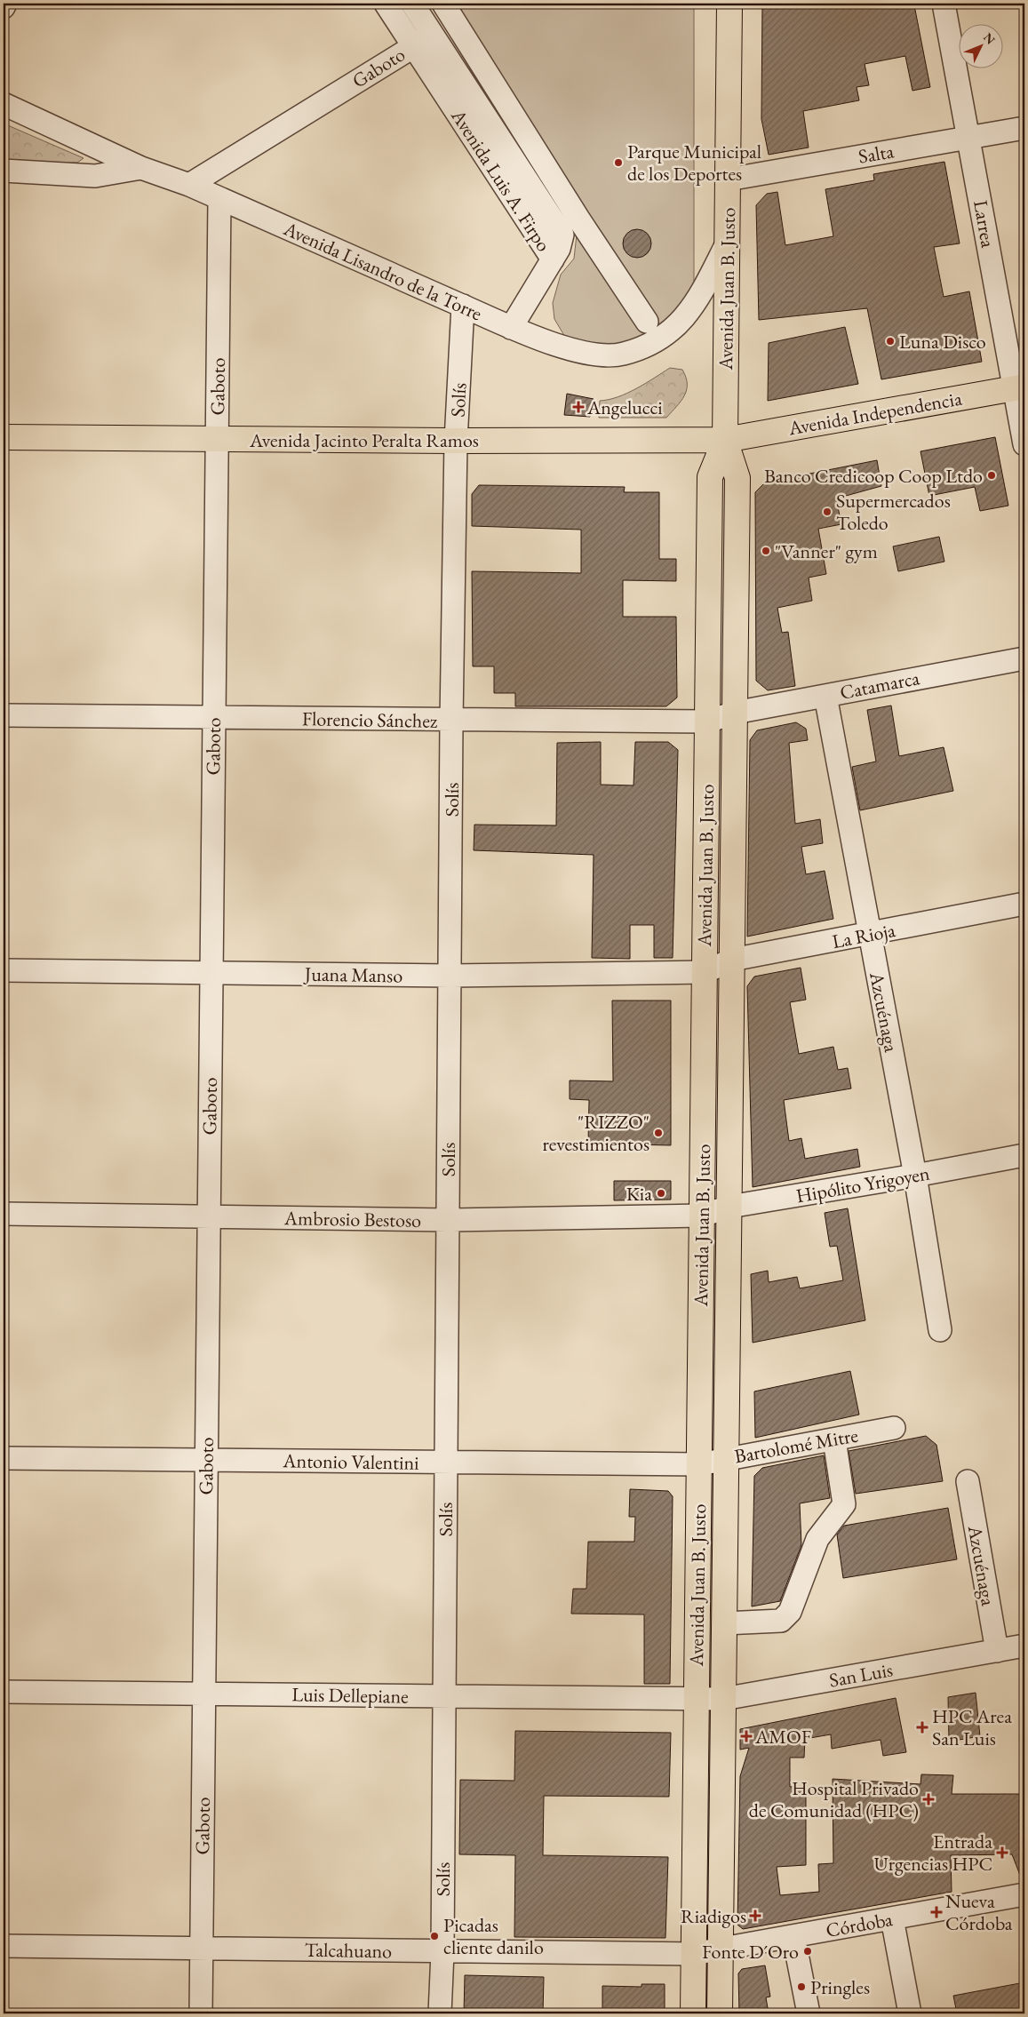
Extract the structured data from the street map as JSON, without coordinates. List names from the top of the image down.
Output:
{
  "streets": {
    "main road": ["Avenida Juan B. Justo", "Avenida Independencia", "Avenida Jacinto Peralta Ramos"],
    "street": [
      "Gaboto",
      "Salta",
      "Avenida Luis A. Firpo",
      "Larrea",
      "Avenida Lisandro de la Torre",
      "Solís",
      "Catamarca",
      "Florencio Sánchez",
      "La Rioja",
      "Juana Manso",
      "Azcuénaga",
      "Hipólito Yrigoyen",
      "Ambrosio Bestoso",
      "Bartolomé Mitre",
      "Antonio Valentini",
      "San Luis",
      "Luis Dellepiane",
      "Córdoba",
      "Talcahuano"
    ]
  },
  "crossings": [
    ["Gaboto", "Avenida Luis A. Firpo"],
    ["Gaboto", "Avenida Lisandro de la Torre"],
    ["Gaboto", "Avenida Jacinto Peralta Ramos"],
    ["Gaboto", "Florencio Sánchez"],
    ["Gaboto", "Juana Manso"],
    ["Gaboto", "Ambrosio Bestoso"],
    ["Gaboto", "Antonio Valentini"],
    ["Gaboto", "Luis Dellepiane"],
    ["Gaboto", "Talcahuano"],
    ["Salta", "Larrea"],
    ["Salta", "Avenida Juan B. Justo"],
    ["Larrea", "Avenida Independencia"],
    ["Avenida Lisandro de la Torre", "Avenida Juan B. Justo"],
    ["Avenida Lisandro de la Torre", "Solís"],
    ["Avenida Juan B. Justo", "Avenida Independencia"],
    ["Avenida Juan B. Justo", "Avenida Jacinto Peralta Ramos"],
    ["Avenida Juan B. Justo", "Catamarca"],
    ["Avenida Juan B. Justo", "Florencio Sánchez"],
    ["Avenida Juan B. Justo", "La Rioja"],
    ["Avenida Juan B. Justo", "Juana Manso"],
    ["Avenida Juan B. Justo", "Hipólito Yrigoyen"],
    ["Avenida Juan B. Justo", "Ambrosio Bestoso"],
    ["Avenida Juan B. Justo", "Bartolomé Mitre"],
    ["Avenida Juan B. Justo", "Antonio Valentini"],
    ["Avenida Juan B. Justo", "San Luis"],
    ["Avenida Juan B. Justo", "Luis Dellepiane"],
    ["Avenida Juan B. Justo", "Córdoba"],
    ["Avenida Juan B. Justo", "Talcahuano"],
    ["Solís", "Avenida Jacinto Peralta Ramos"],
    ["Solís", "Florencio Sánchez"],
    ["Solís", "Juana Manso"],
    ["Solís", "Ambrosio Bestoso"],
    ["Solís", "Antonio Valentini"],
    ["Solís", "Luis Dellepiane"],
    ["Solís", "Talcahuano"],
    ["Avenida Independencia", "Avenida Jacinto Peralta Ramos"],
    ["Catamarca", "Florencio Sánchez"],
    ["Catamarca", "Azcuénaga"],
    ["La Rioja", "Juana Manso"],
    ["La Rioja", "Azcuénaga"],
    ["Azcuénaga", "Hipólito Yrigoyen"],
    ["Azcuénaga", "San Luis"],
    ["Hipólito Yrigoyen", "Ambrosio Bestoso"],
    ["Bartolomé Mitre", "Antonio Valentini"],
    ["San Luis", "Luis Dellepiane"],
    ["Córdoba", "Talcahuano"]
  ],
  "places": {
    "other": [
      "Parque Municipal de los Deportes",
      "Luna Disco",
      "Banco Credicoop Coop Ltdo",
      "Supermercados Toledo",
      "\"Vanner\" gym",
      "\"RIZZO\" revestimientos",
      "Kia",
      "Picadas cliente danilo",
      "Fonte D´Oro",
      "Pringles"
    ],
    "health": [
      "Angelucci",
      "HPC Area San Luis",
      "AMOF",
      "Hospital Privado de Comunidad (HPC)",
      "Entrada Urgencias HPC",
      "Nueva Córdoba",
      "Riadigos"
    ]
  },
  "north": "top right"
}
